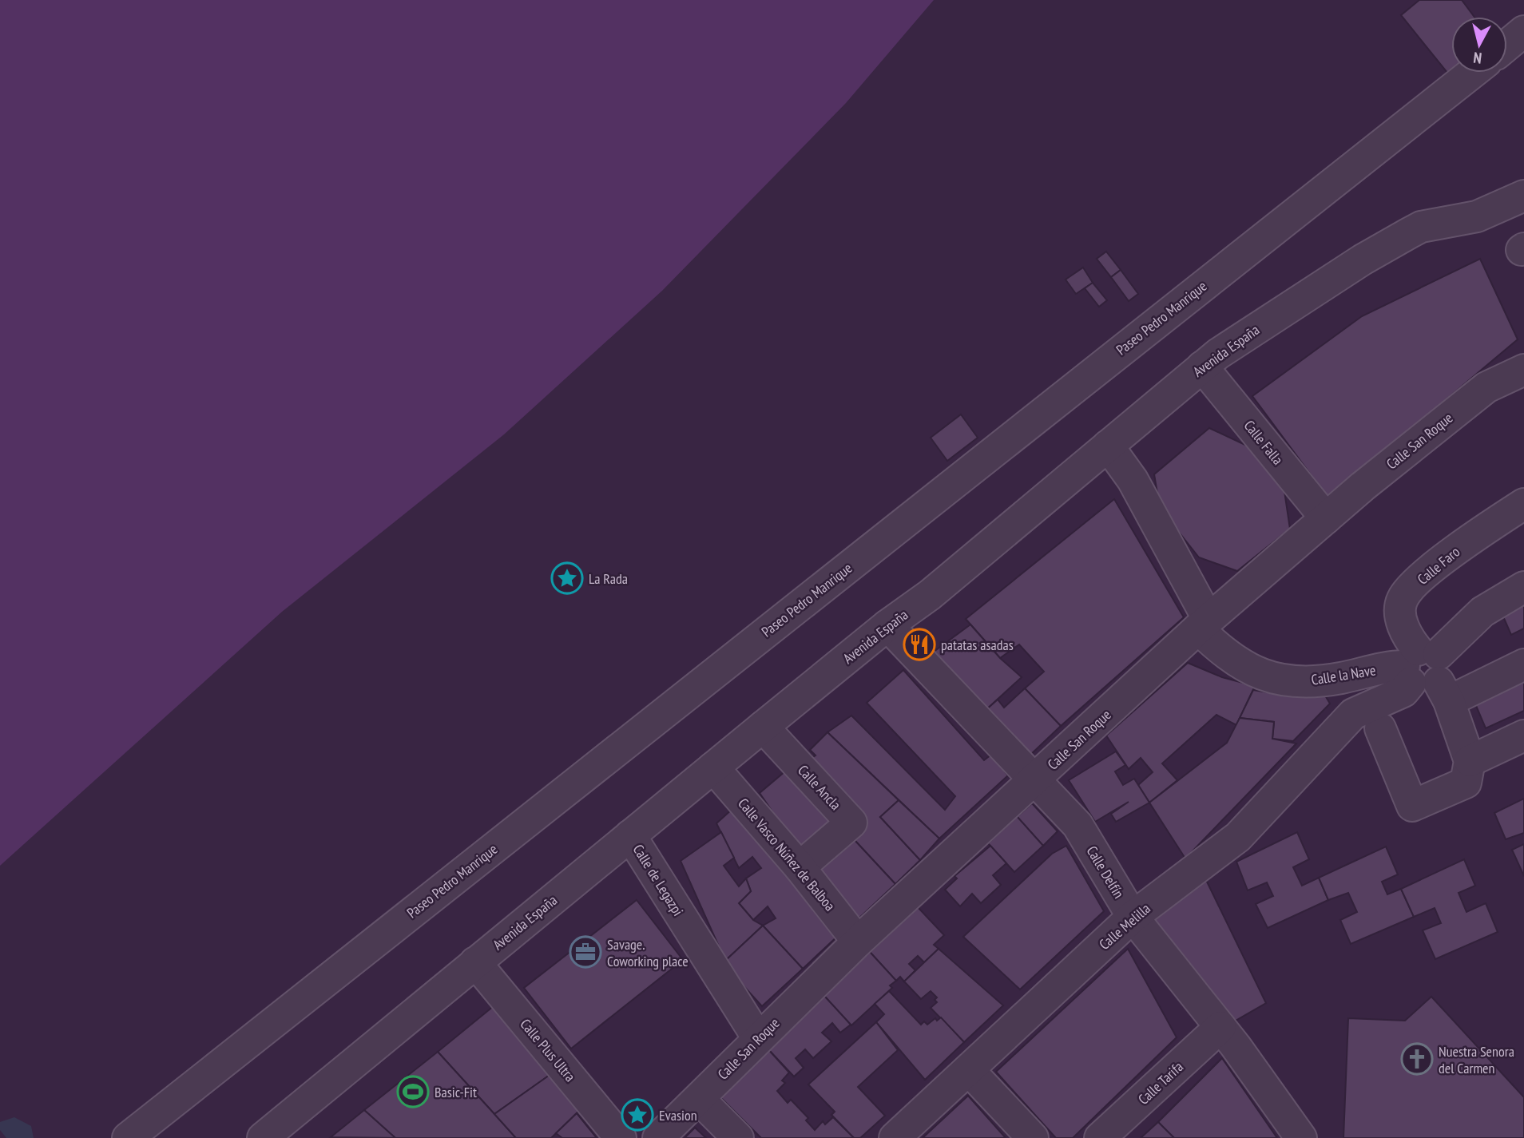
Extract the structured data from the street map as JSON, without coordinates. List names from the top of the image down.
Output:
{
  "streets": {
    "street": [
      "Paseo Pedro Manrique",
      "Avenida España",
      "Calle San Roque",
      "Calle Falla",
      "Calle Faro",
      "Calle la Nave",
      "Calle Ancla",
      "Calle Vasco Núñez de Balboa",
      "Calle Delfín",
      "Calle de Legazpi",
      "Calle Melilla",
      "Calle Plus Ultra",
      "Calle Tarifa"
    ]
  },
  "crossings": [
    ["Avenida España", "Calle Falla"],
    ["Avenida España", "Calle la Nave"],
    ["Avenida España", "Calle Ancla"],
    ["Avenida España", "Calle Vasco Núñez de Balboa"],
    ["Avenida España", "Calle Delfín"],
    ["Avenida España", "Calle de Legazpi"],
    ["Avenida España", "Calle Plus Ultra"],
    ["Calle San Roque", "Calle Falla"],
    ["Calle San Roque", "Calle la Nave"],
    ["Calle San Roque", "Calle Vasco Núñez de Balboa"],
    ["Calle San Roque", "Calle Delfín"],
    ["Calle San Roque", "Calle de Legazpi"],
    ["Calle Faro", "Calle la Nave"],
    ["Calle Faro", "Calle Melilla"],
    ["Calle la Nave", "Calle Melilla"],
    ["Calle Ancla", "Calle Vasco Núñez de Balboa"],
    ["Calle Delfín", "Calle Melilla"],
    ["Calle Delfín", "Calle Tarifa"]
  ],
  "places": {
    "place": ["La Rada", "Evasion"],
    "restaurant": ["patatas asadas"],
    "office": ["Savage. Coworking place"],
    "church": ["Nuestra Senora del Carmen"],
    "sports": ["Basic-Fit"]
  },
  "north": "bottom"
}
